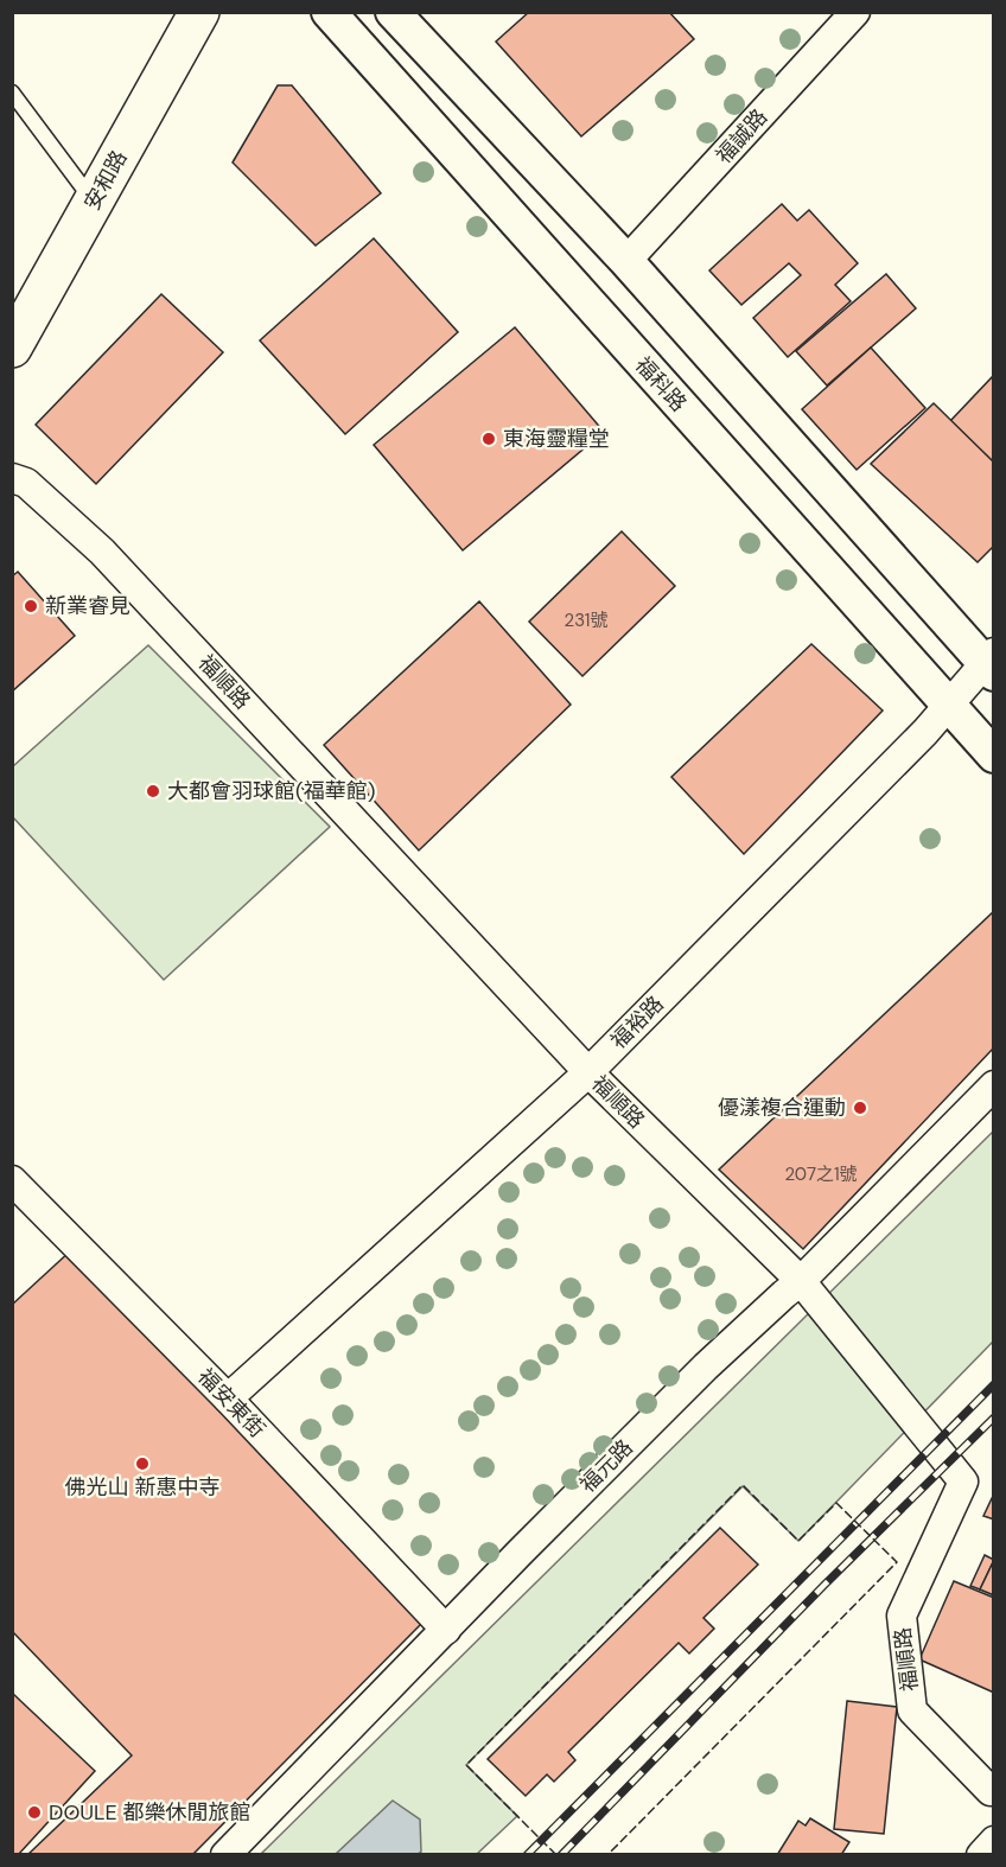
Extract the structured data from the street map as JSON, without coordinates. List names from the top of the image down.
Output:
{
  "streets": {
    "main road": ["安和路"],
    "street": [
      "福誠路",
      "福科路",
      "福順路",
      "福裕路",
      "福安東街",
      "福元路"
    ]
  },
  "crossings": [
    ["福科路", "福裕路"],
    ["福順路", "福裕路"],
    ["福順路", "福元路"],
    ["福裕路", "福安東街"],
    ["福安東街", "福元路"]
  ],
  "places": [
    "東海靈糧堂",
    "新業睿見",
    "大都會羽球館(福華館)",
    "優漾複合運動",
    "佛光山 新惠中寺",
    "DOULE 都樂休閒旅館"
  ],
  "house_numbers": ["231號", "207之1號"]
}
